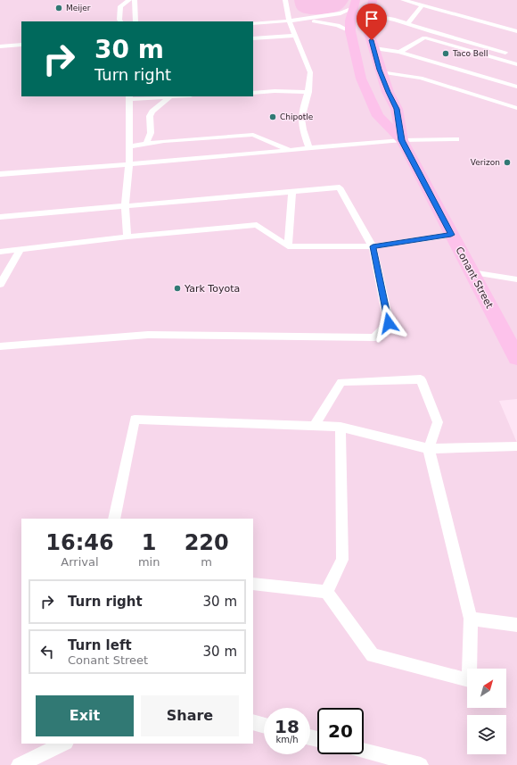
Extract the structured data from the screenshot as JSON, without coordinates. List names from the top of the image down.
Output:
{
  "streets": {
    "main road": ["Conant Street"]
  },
  "places": [
    "Meijer",
    "Taco Bell",
    "Chipotle",
    "Verizon",
    "Yark Toyota"
  ],
  "north": "top right",
  "page": {
    "turn": ["30 m", "Turn right"],
    "eta": [
      "16:46",
      "Arrival",
      "1",
      "min",
      "220",
      "m"
    ],
    "list": [
      {
        "name": "Turn right",
        "value": "30 m"
      },
      {
        "name": "Turn left",
        "note": "Conant Street",
        "value": "30 m"
      }
    ],
    "buttons": ["Exit", "Share"],
    "speed": "18 km/h",
    "limit": "20"
  }
}
